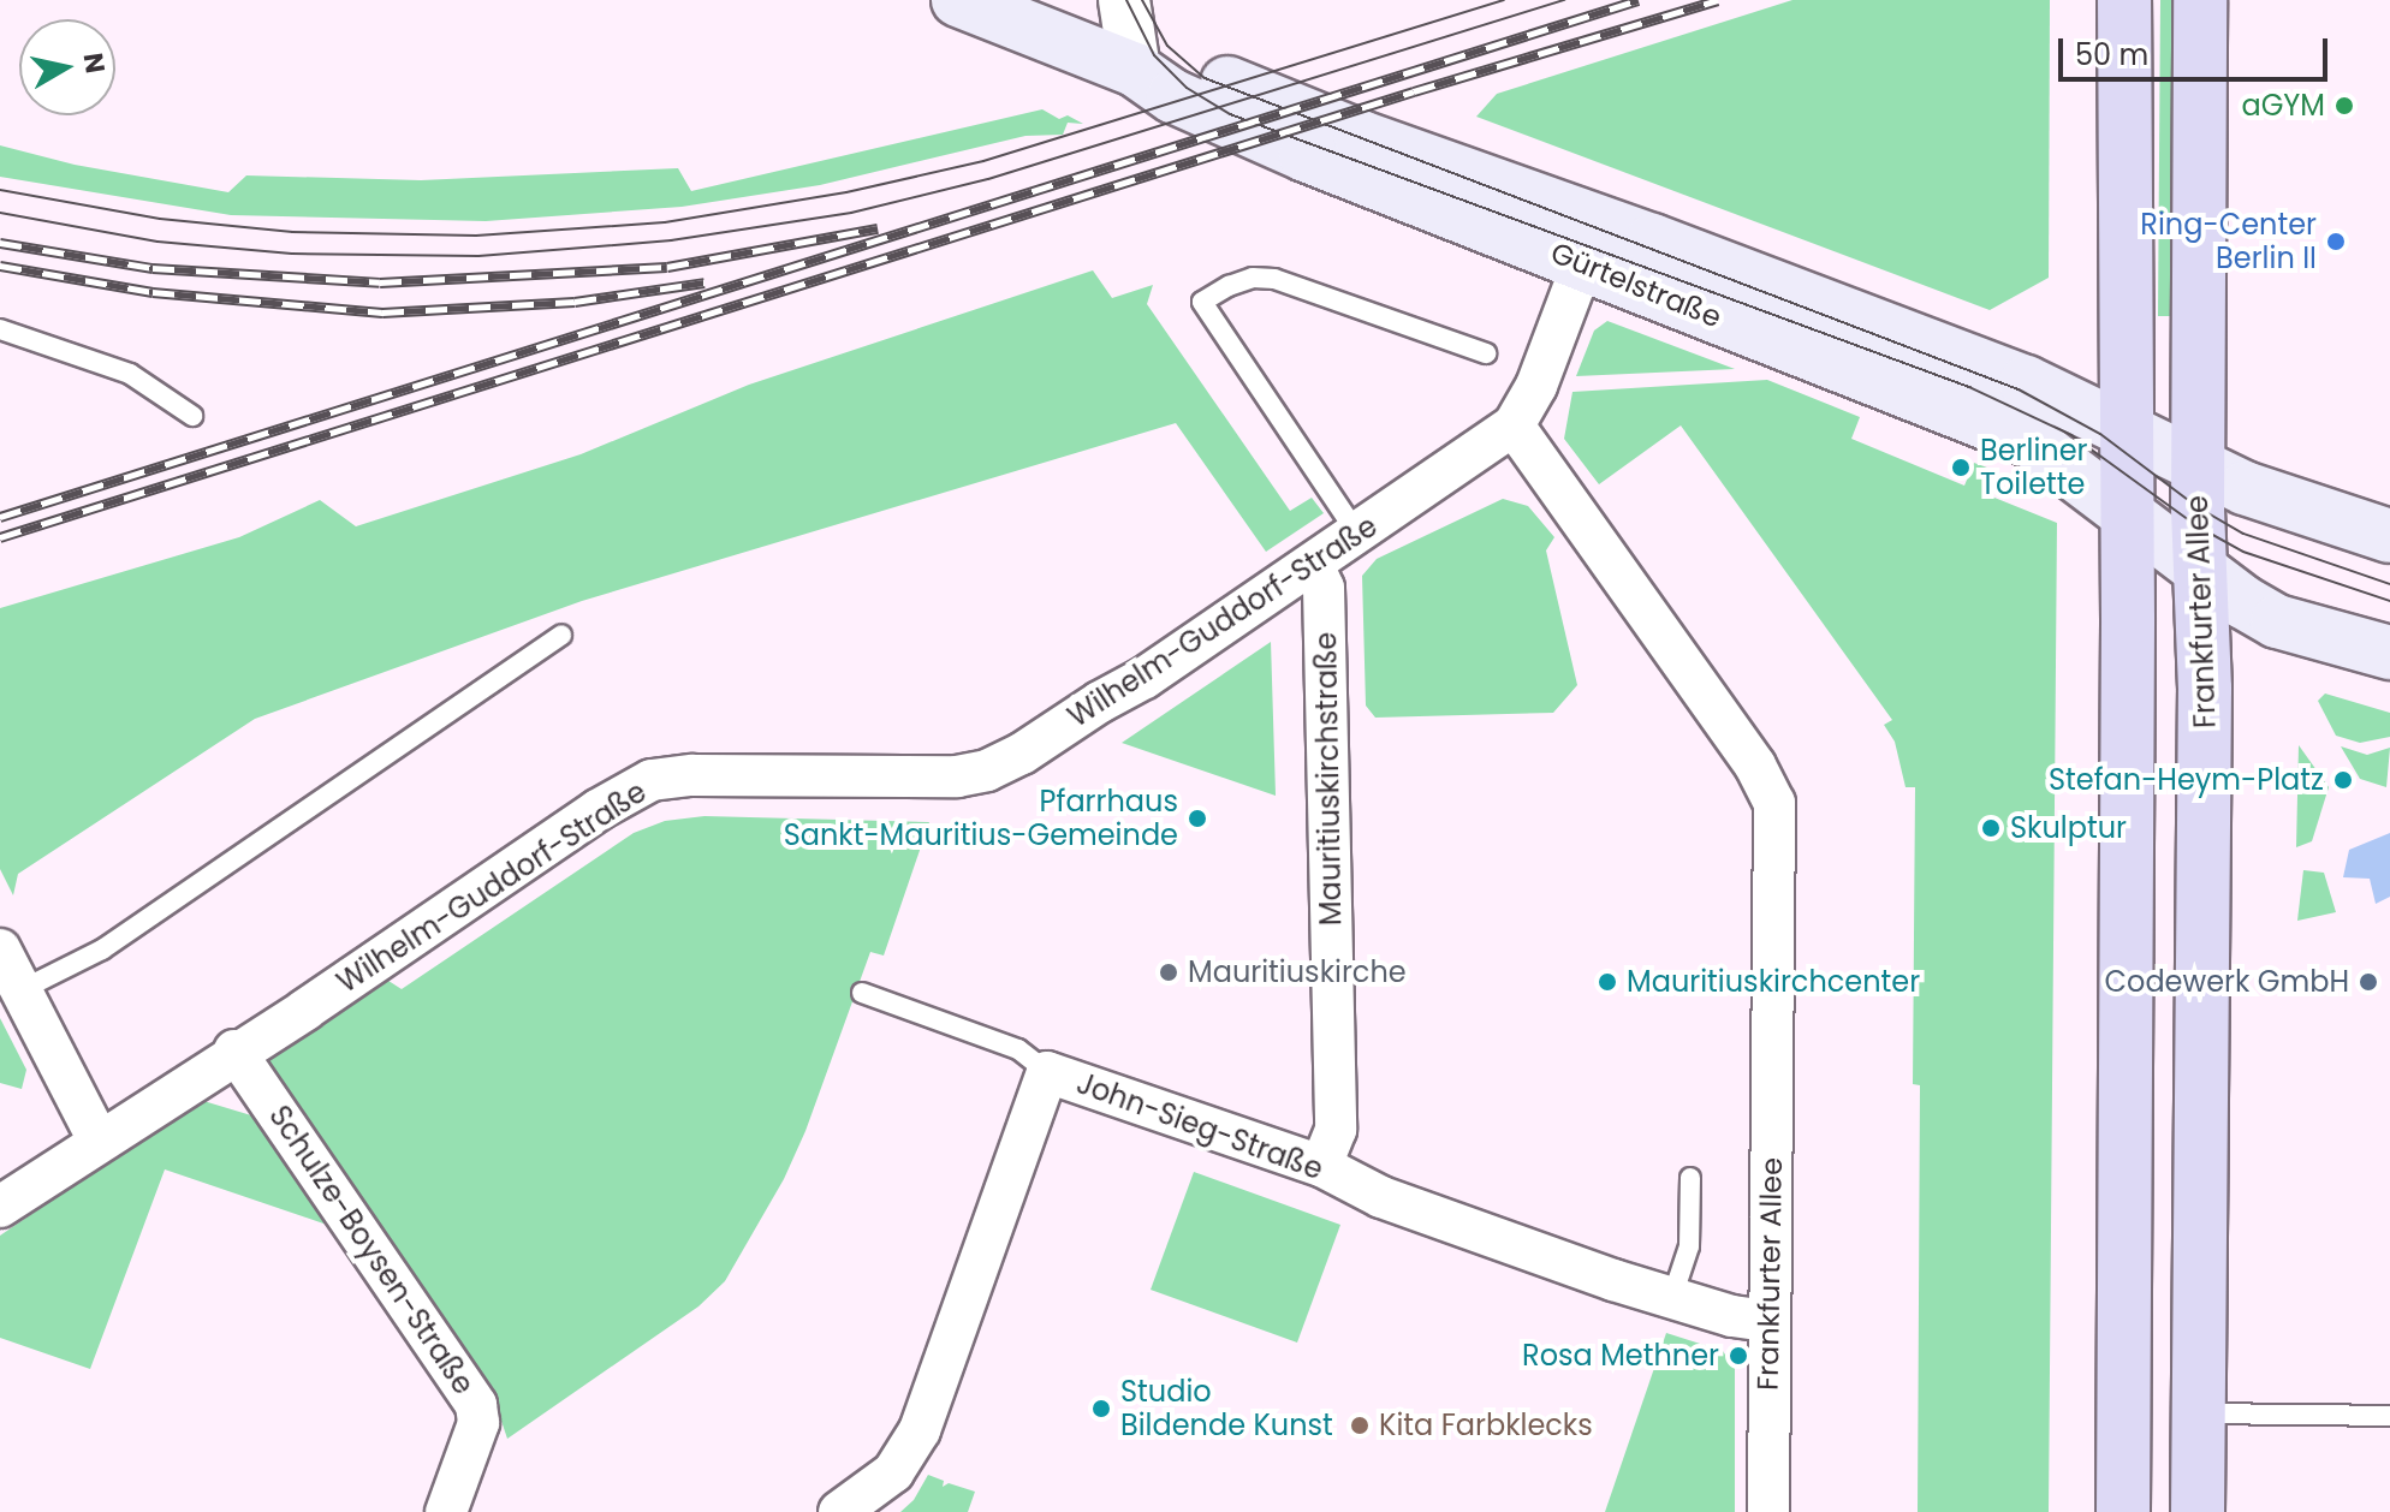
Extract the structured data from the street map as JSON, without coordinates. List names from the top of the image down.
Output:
{
  "streets": {
    "main road": ["Gürtelstraße", "Frankfurter Allee"],
    "street": [
      "Wilhelm-Guddorf-Straße",
      "Mauritiuskirchstraße",
      "John-Sieg-Straße",
      "Schulze-Boysen-Straße"
    ]
  },
  "crossings": [
    ["Gürtelstraße", "Frankfurter Allee"],
    ["Gürtelstraße", "Wilhelm-Guddorf-Straße"],
    ["Frankfurter Allee", "Wilhelm-Guddorf-Straße"],
    ["Frankfurter Allee", "John-Sieg-Straße"],
    ["Wilhelm-Guddorf-Straße", "Mauritiuskirchstraße"],
    ["Wilhelm-Guddorf-Straße", "Schulze-Boysen-Straße"],
    ["Mauritiuskirchstraße", "John-Sieg-Straße"]
  ],
  "places": [
    "aGYM",
    "Ring-Center Berlin II",
    "Berliner Toilette",
    "Stefan-Heym-Platz",
    "Pfarrhaus Sankt-Mauritius-Gemeinde",
    "Skulptur",
    "Mauritiuskirche",
    "Mauritiuskirchcenter",
    "Codewerk GmbH",
    "Rosa Methner",
    "Studio Bildende Kunst",
    "Kita Farbklecks"
  ],
  "scale_bar": "50 m",
  "north": "right"
}
